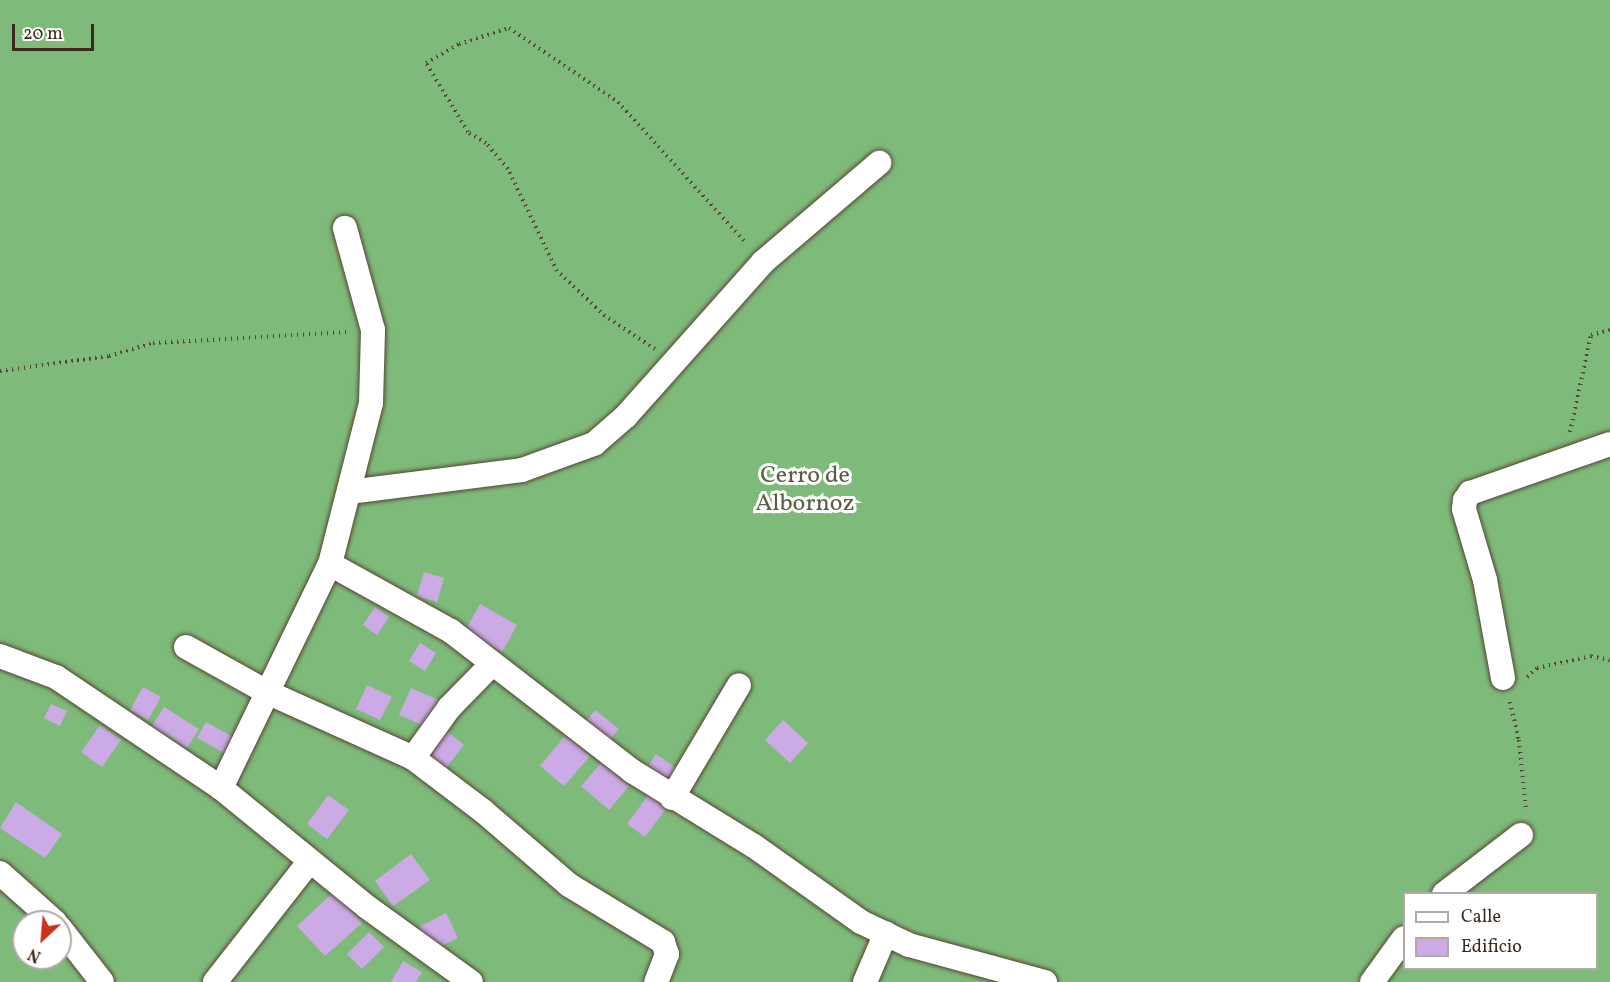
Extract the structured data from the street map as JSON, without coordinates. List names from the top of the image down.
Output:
{
  "parks": ["Cerro de Albornoz"],
  "legend": ["Calle", "Edificio"],
  "scale_bar": "20 m",
  "north": "bottom left"
}
